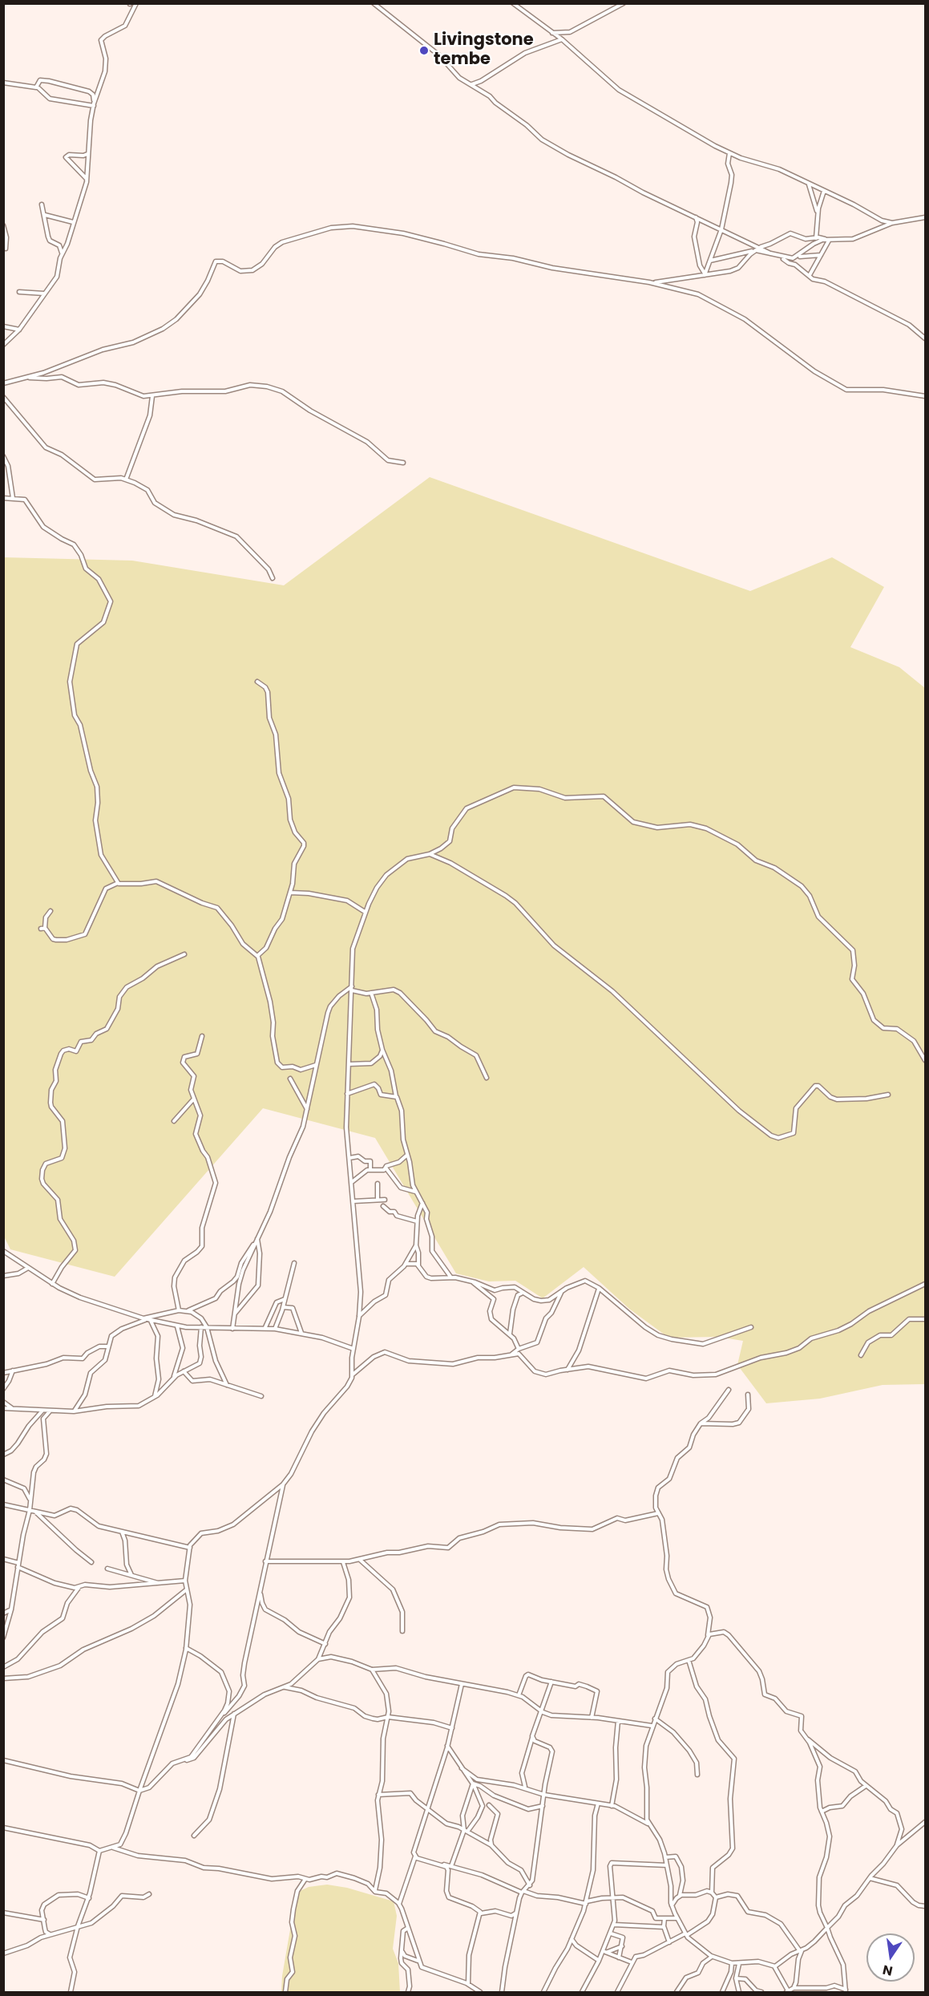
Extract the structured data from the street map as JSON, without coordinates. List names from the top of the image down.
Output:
{
  "places": ["Livingstone tembe"],
  "north": "bottom"
}
